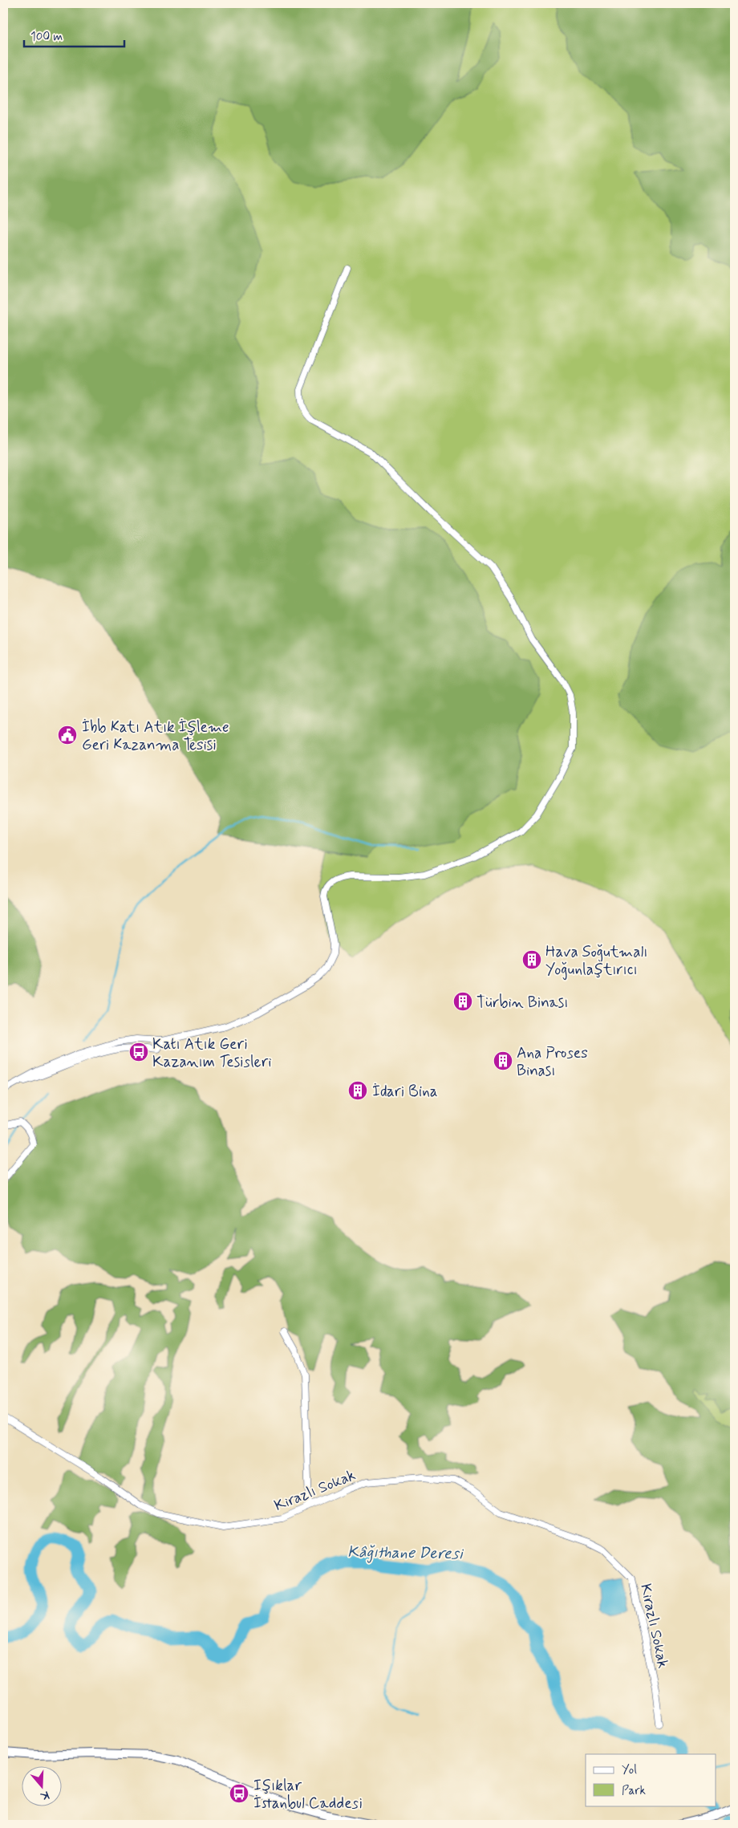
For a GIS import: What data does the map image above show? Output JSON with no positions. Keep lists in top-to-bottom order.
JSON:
{
  "streets": {
    "street": ["Kirazlı Sokak"]
  },
  "water": ["Kâğıthane Deresi"],
  "places": {
    "public building": ["İbb Katı Atık İşleme Geri Kazanma Tesisi"],
    "building": [
      "Hava Soğutmalı Yoğunlaştırıcı",
      "Türbin Binası",
      "Ana Proses Binası",
      "İdari Bina"
    ],
    "bus stop": ["Katı Atık Geri Kazanım Tesisleri", "Işıklar İstanbul Caddesi"]
  },
  "legend": ["Yol", "Park"],
  "scale_bar": "100 m",
  "north": "bottom"
}
